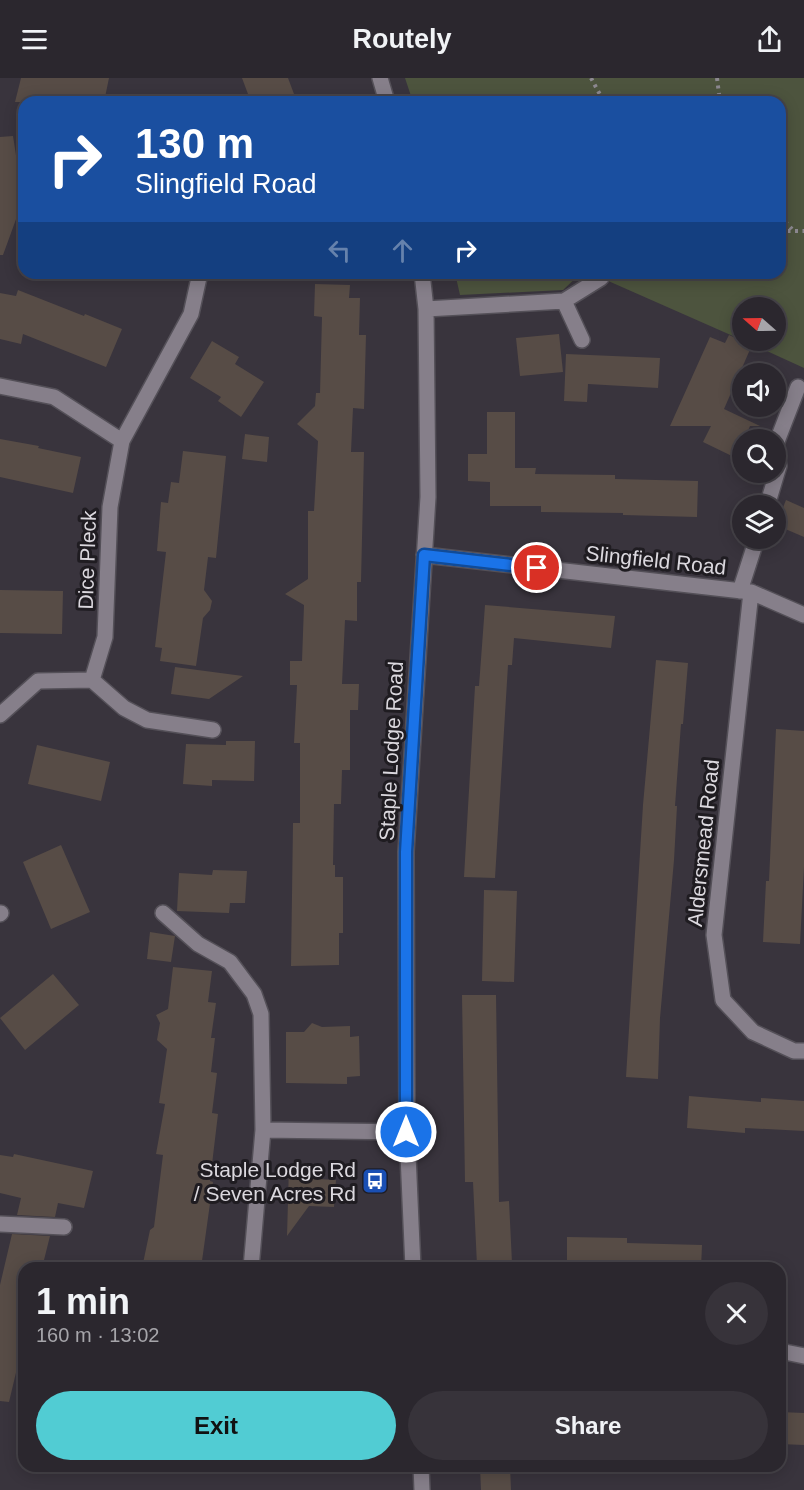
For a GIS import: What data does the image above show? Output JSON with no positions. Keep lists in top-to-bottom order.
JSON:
{
  "streets": {
    "street": [
      "Dice Pleck",
      "Slingfield Road",
      "Staple Lodge Road",
      "Aldersmead Road"
    ]
  },
  "crossings": [
    ["Slingfield Road", "Staple Lodge Road"],
    ["Slingfield Road", "Aldersmead Road"]
  ],
  "places": {
    "bus stop": ["Staple Lodge Rd / Seven Acres Rd"]
  },
  "north": "left",
  "page": {
    "header": "Routely",
    "turn": ["130 m", "Slingfield Road"],
    "heading": ["1 min", "160 m · 13:02"],
    "buttons": ["Exit", "Share"]
  }
}
